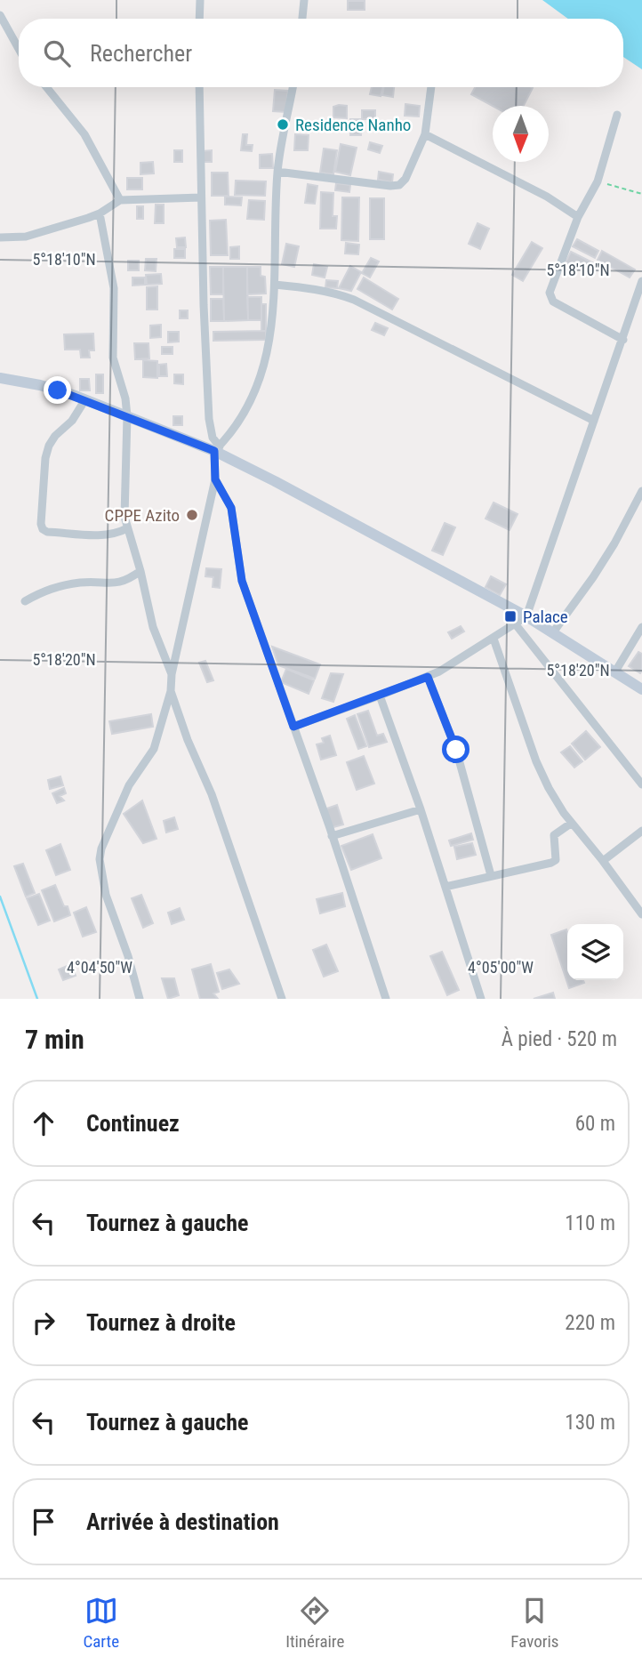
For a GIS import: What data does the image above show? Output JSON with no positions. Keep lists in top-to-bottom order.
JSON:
{
  "places": {
    "other": ["Residence Nanho", "CPPE Azito"],
    "transit": ["Palace"]
  },
  "north": "bottom",
  "page": {
    "search": "Rechercher",
    "heading": ["7 min", "À pied · 520 m"],
    "list": [
      ["Continuez", "60 m"],
      ["Tournez à gauche", "110 m"],
      ["Tournez à droite", "220 m"],
      ["Tournez à gauche", "130 m"],
      "Arrivée à destination"
    ],
    "nav": ["Carte", "Itinéraire", "Favoris"]
  },
  "coordinates": [
    "5°18'10\"N",
    "5°18'20\"N",
    "4°04'50\"W",
    "4°05'00\"W"
  ]
}
